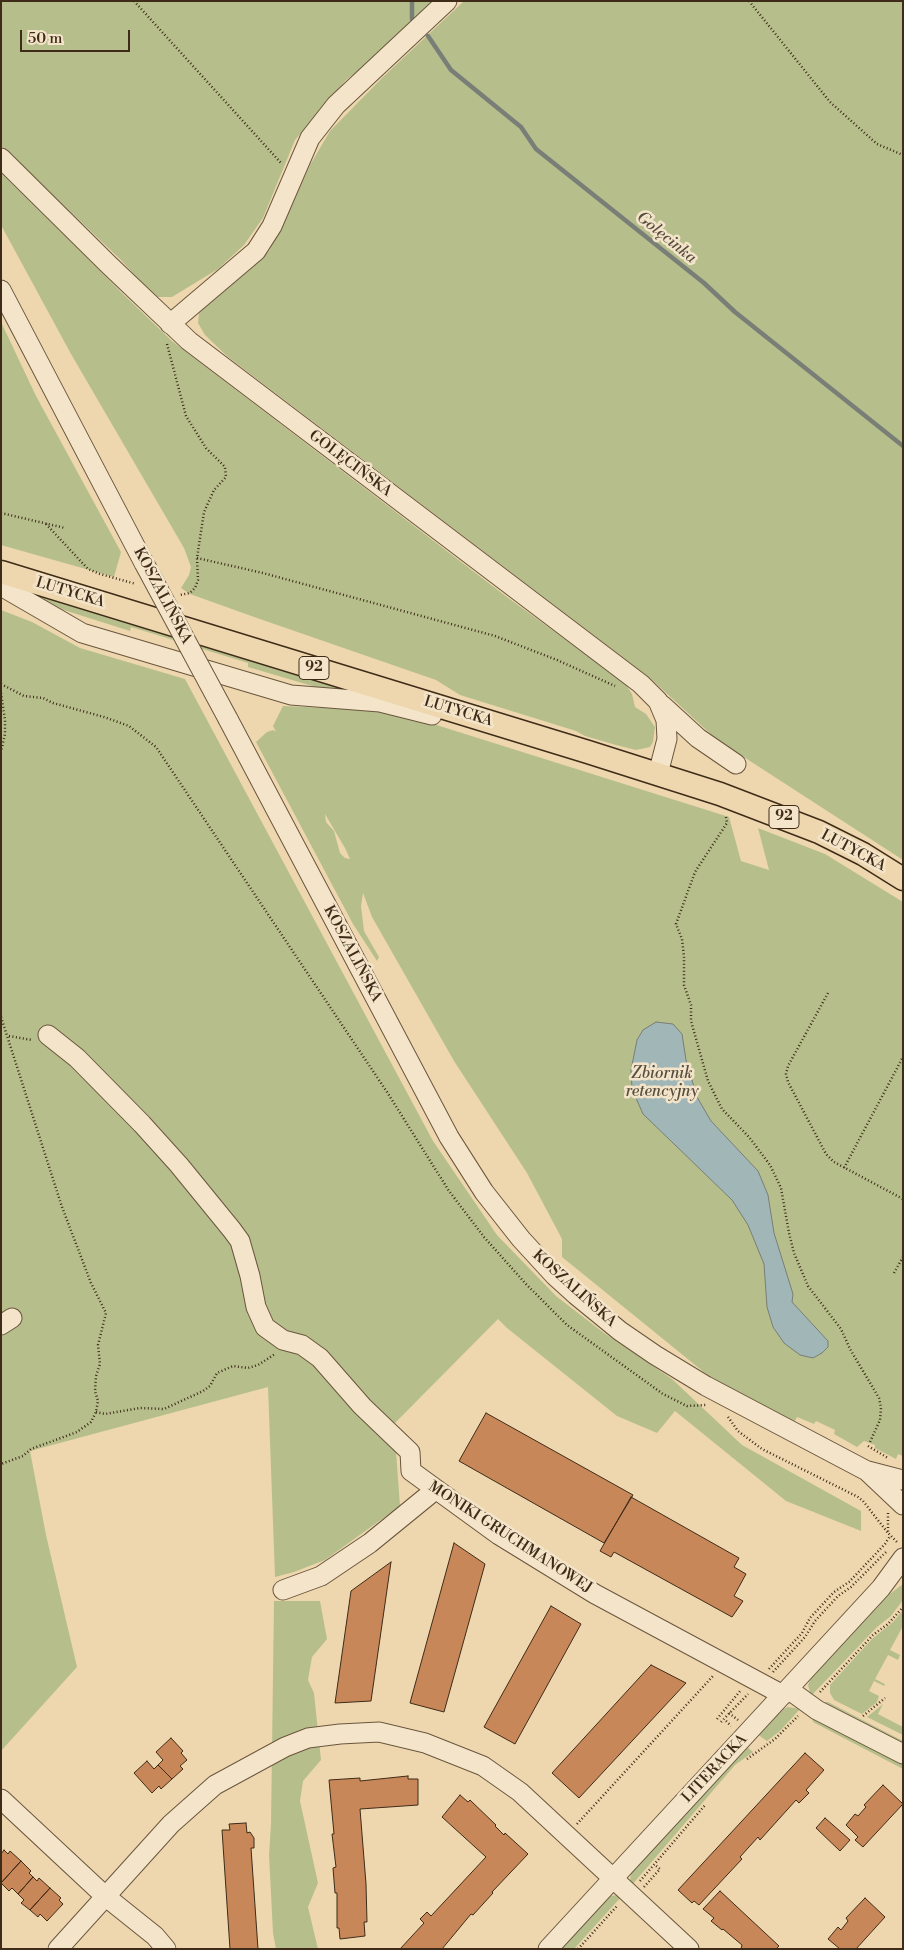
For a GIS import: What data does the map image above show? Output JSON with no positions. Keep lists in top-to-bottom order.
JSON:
{
  "streets": {
    "main road": ["LUTYCKA", "92"],
    "street": [
      "GOLĘCIŃSKA",
      "KOSZALIŃSKA",
      "MONIKI GRUCHMANOWEJ",
      "LITERACKA"
    ]
  },
  "crossings": [
    ["GOLĘCIŃSKA", "LUTYCKA"],
    ["MONIKI GRUCHMANOWEJ", "LITERACKA"]
  ],
  "water": ["Golęcinka", "Zbiornik retencyjny"],
  "scale_bar": "50 m"
}
